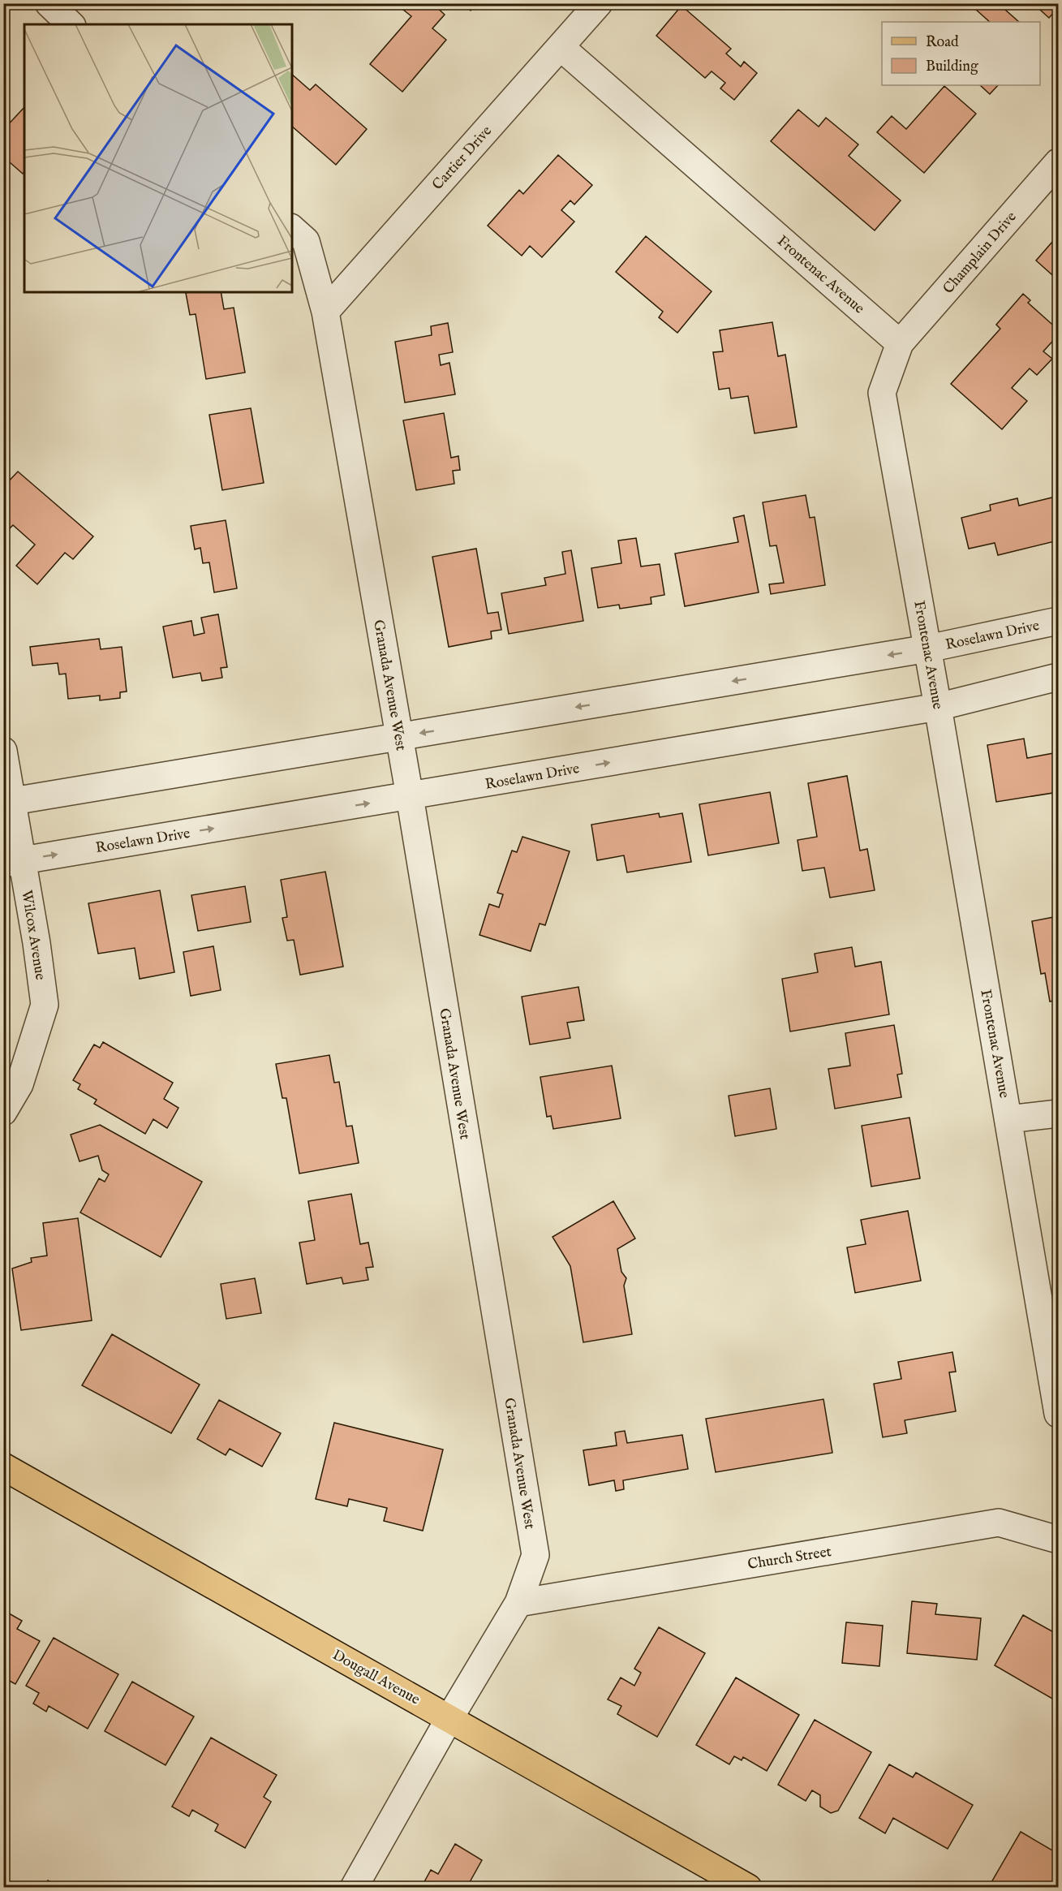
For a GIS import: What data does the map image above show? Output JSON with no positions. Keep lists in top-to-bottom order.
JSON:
{
  "streets": {
    "main road": ["Dougall Avenue"],
    "street": [
      "Cartier Drive",
      "Champlain Drive",
      "Frontenac Avenue",
      "Roselawn Drive",
      "Granada Avenue West",
      "Wilcox Avenue",
      "Church Street"
    ]
  },
  "crossings": [
    ["Cartier Drive", "Frontenac Avenue"],
    ["Cartier Drive", "Granada Avenue West"],
    ["Champlain Drive", "Frontenac Avenue"],
    ["Frontenac Avenue", "Roselawn Drive"],
    ["Roselawn Drive", "Granada Avenue West"],
    ["Roselawn Drive", "Wilcox Avenue"],
    ["Granada Avenue West", "Church Street"],
    ["Granada Avenue West", "Dougall Avenue"]
  ],
  "legend": ["Road", "Building"]
}
